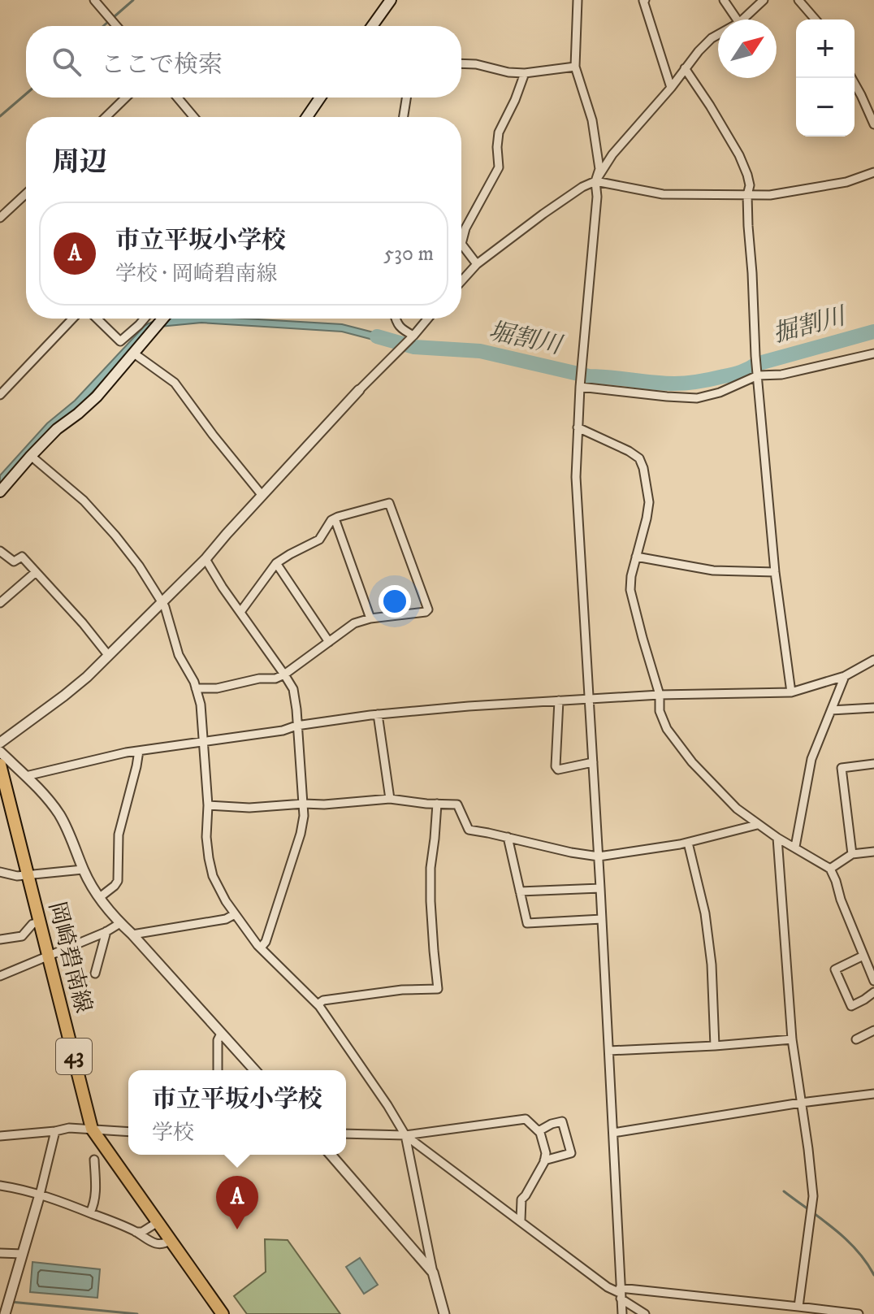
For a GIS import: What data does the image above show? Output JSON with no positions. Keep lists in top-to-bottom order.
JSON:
{
  "streets": {
    "main road": ["岡崎碧南線", "43"]
  },
  "water": ["掘割川", "堀割川"],
  "north": "top right",
  "page": {
    "map_buttons": ["+", "−"],
    "search": "ここで検索",
    "heading": "周辺",
    "list": [
      {
        "mark": "A",
        "name": "市立平坂小学校",
        "note": "学校 · 岡崎碧南線",
        "value": "530 m"
      }
    ],
    "popup": ["市立平坂小学校", "学校"],
    "pins": "A"
  }
}
